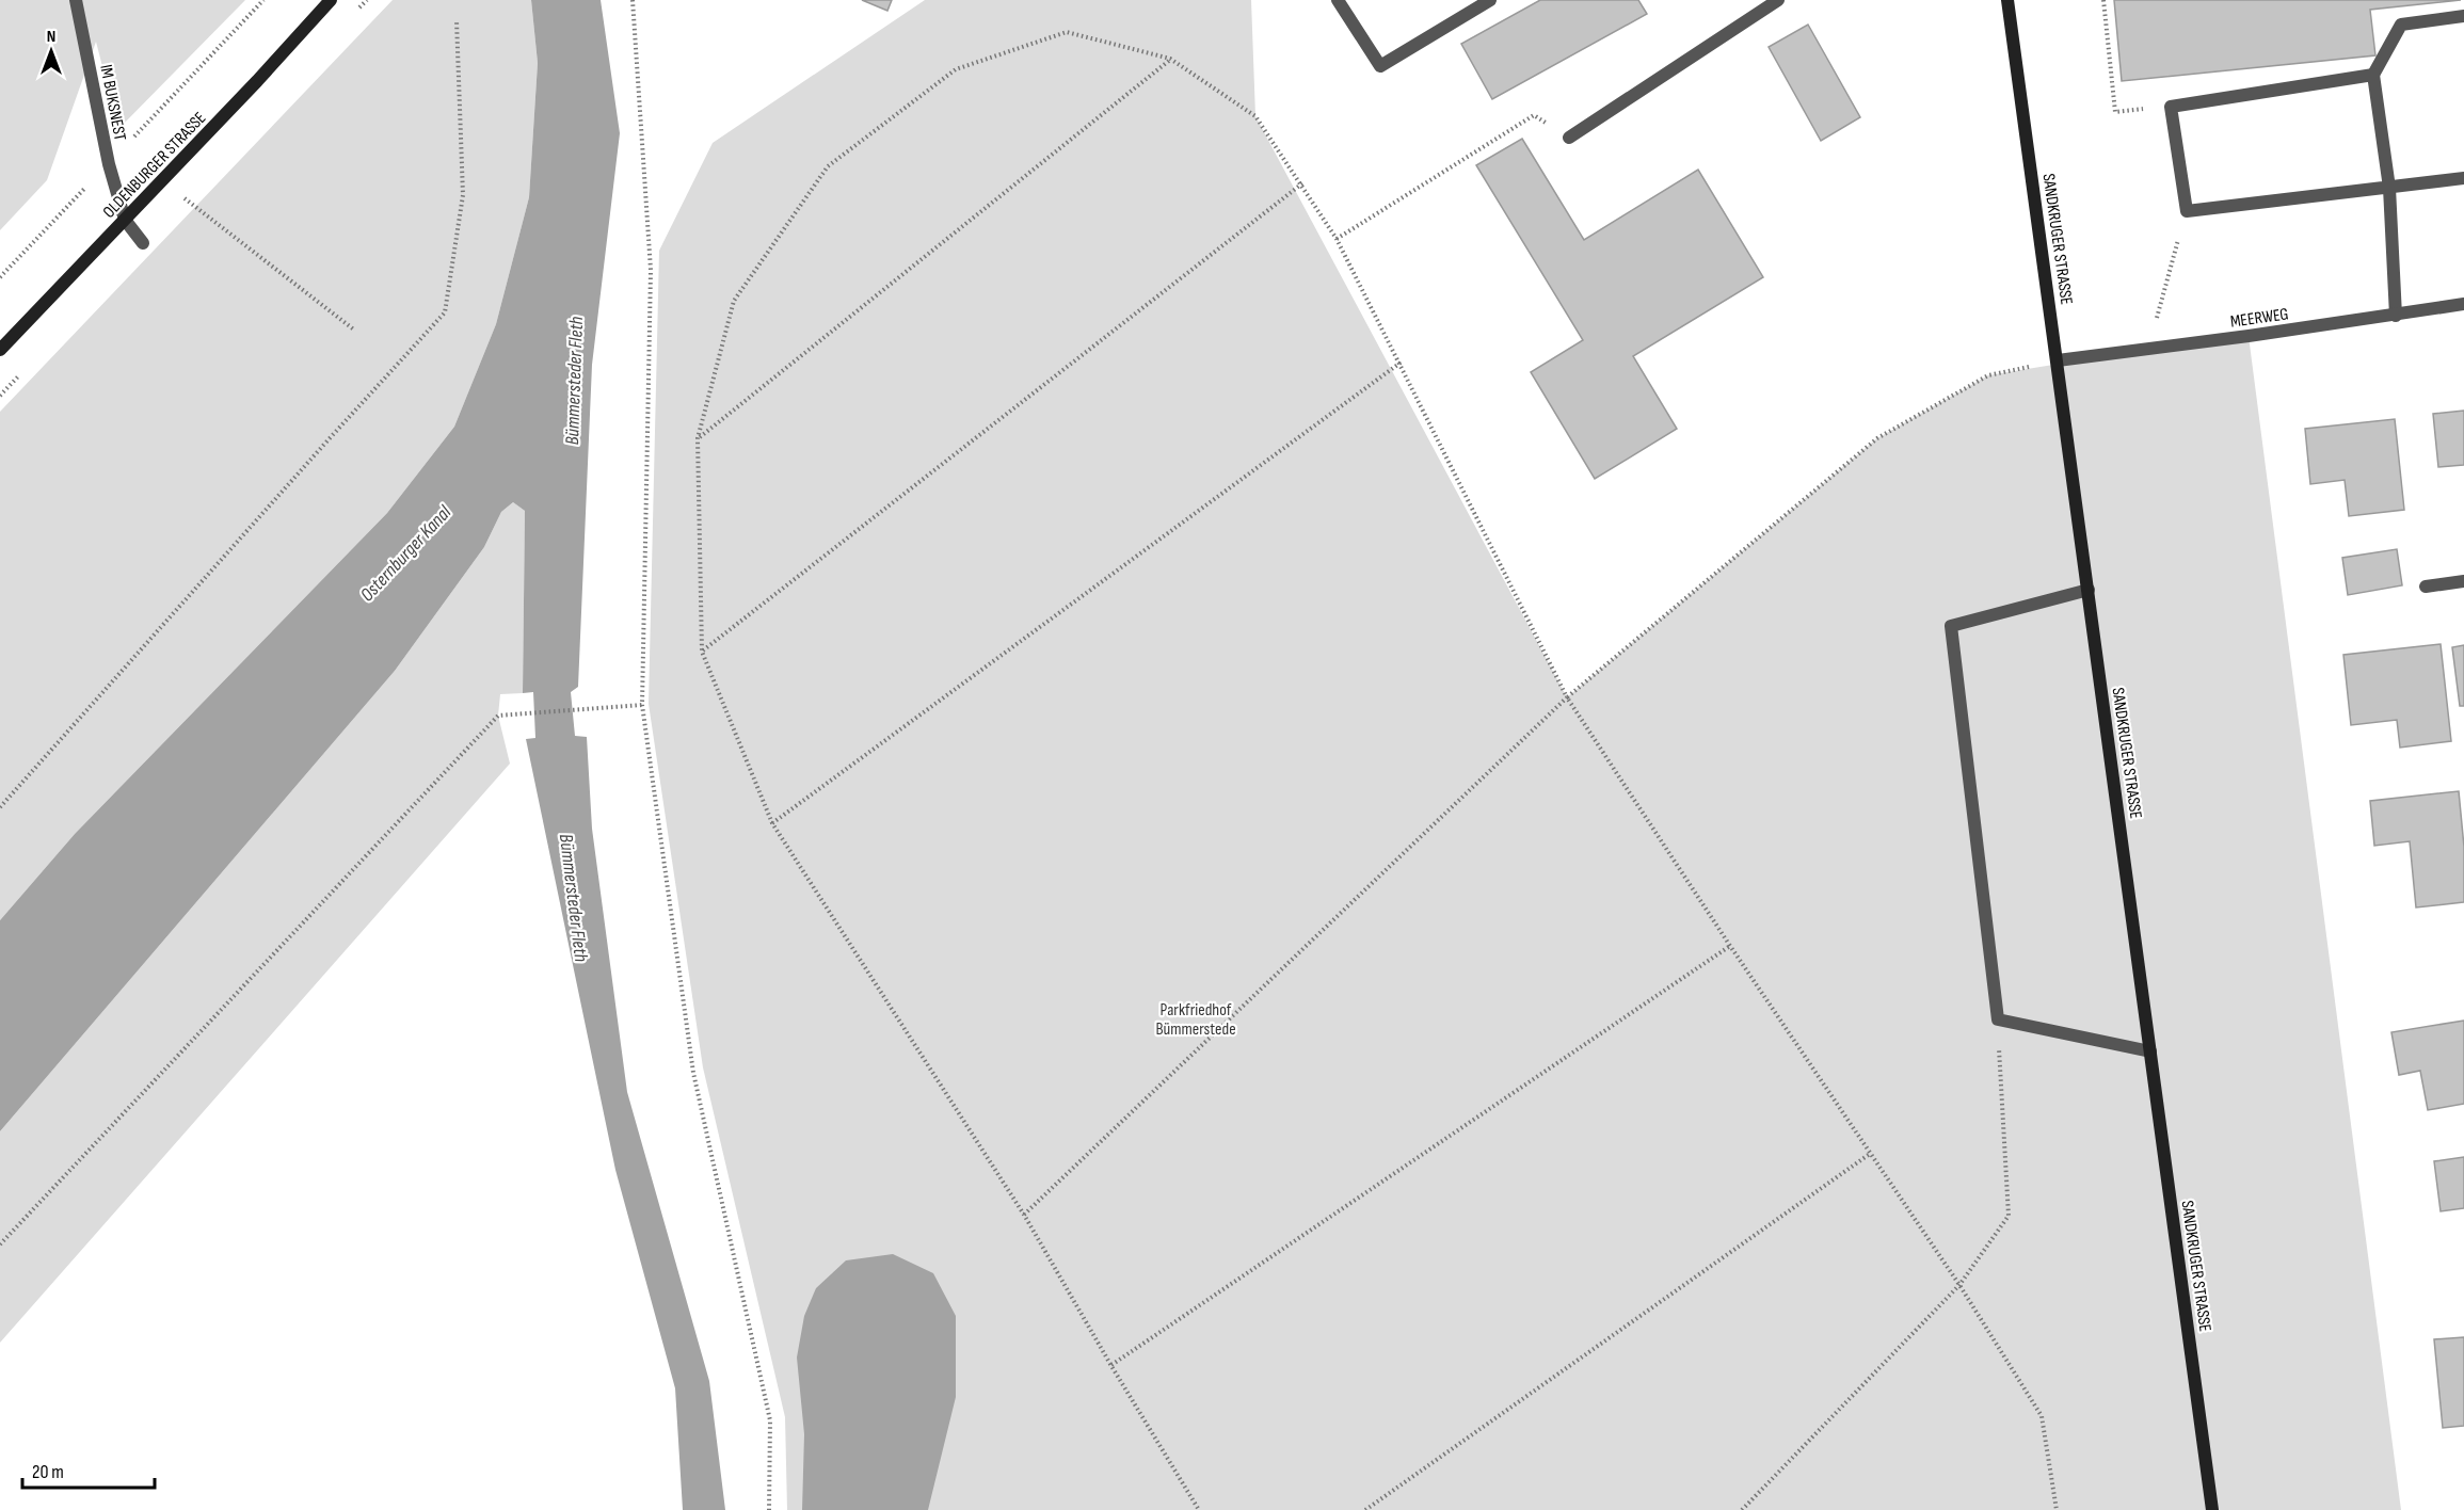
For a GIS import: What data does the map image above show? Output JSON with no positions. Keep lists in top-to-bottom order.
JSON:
{
  "streets": {
    "street": [
      "IM BUKSNEST",
      "OLDENBURGER STRASSE",
      "SANDKRUGER STRASSE",
      "MEERWEG"
    ]
  },
  "crossings": [
    ["IM BUKSNEST", "OLDENBURGER STRASSE"],
    ["SANDKRUGER STRASSE", "MEERWEG"]
  ],
  "water": ["Bümmersteder Fleth", "Osternburger Kanal"],
  "parks": ["Parkfriedhof Bümmerstede"],
  "scale_bar": "20 m",
  "north": "top"
}
